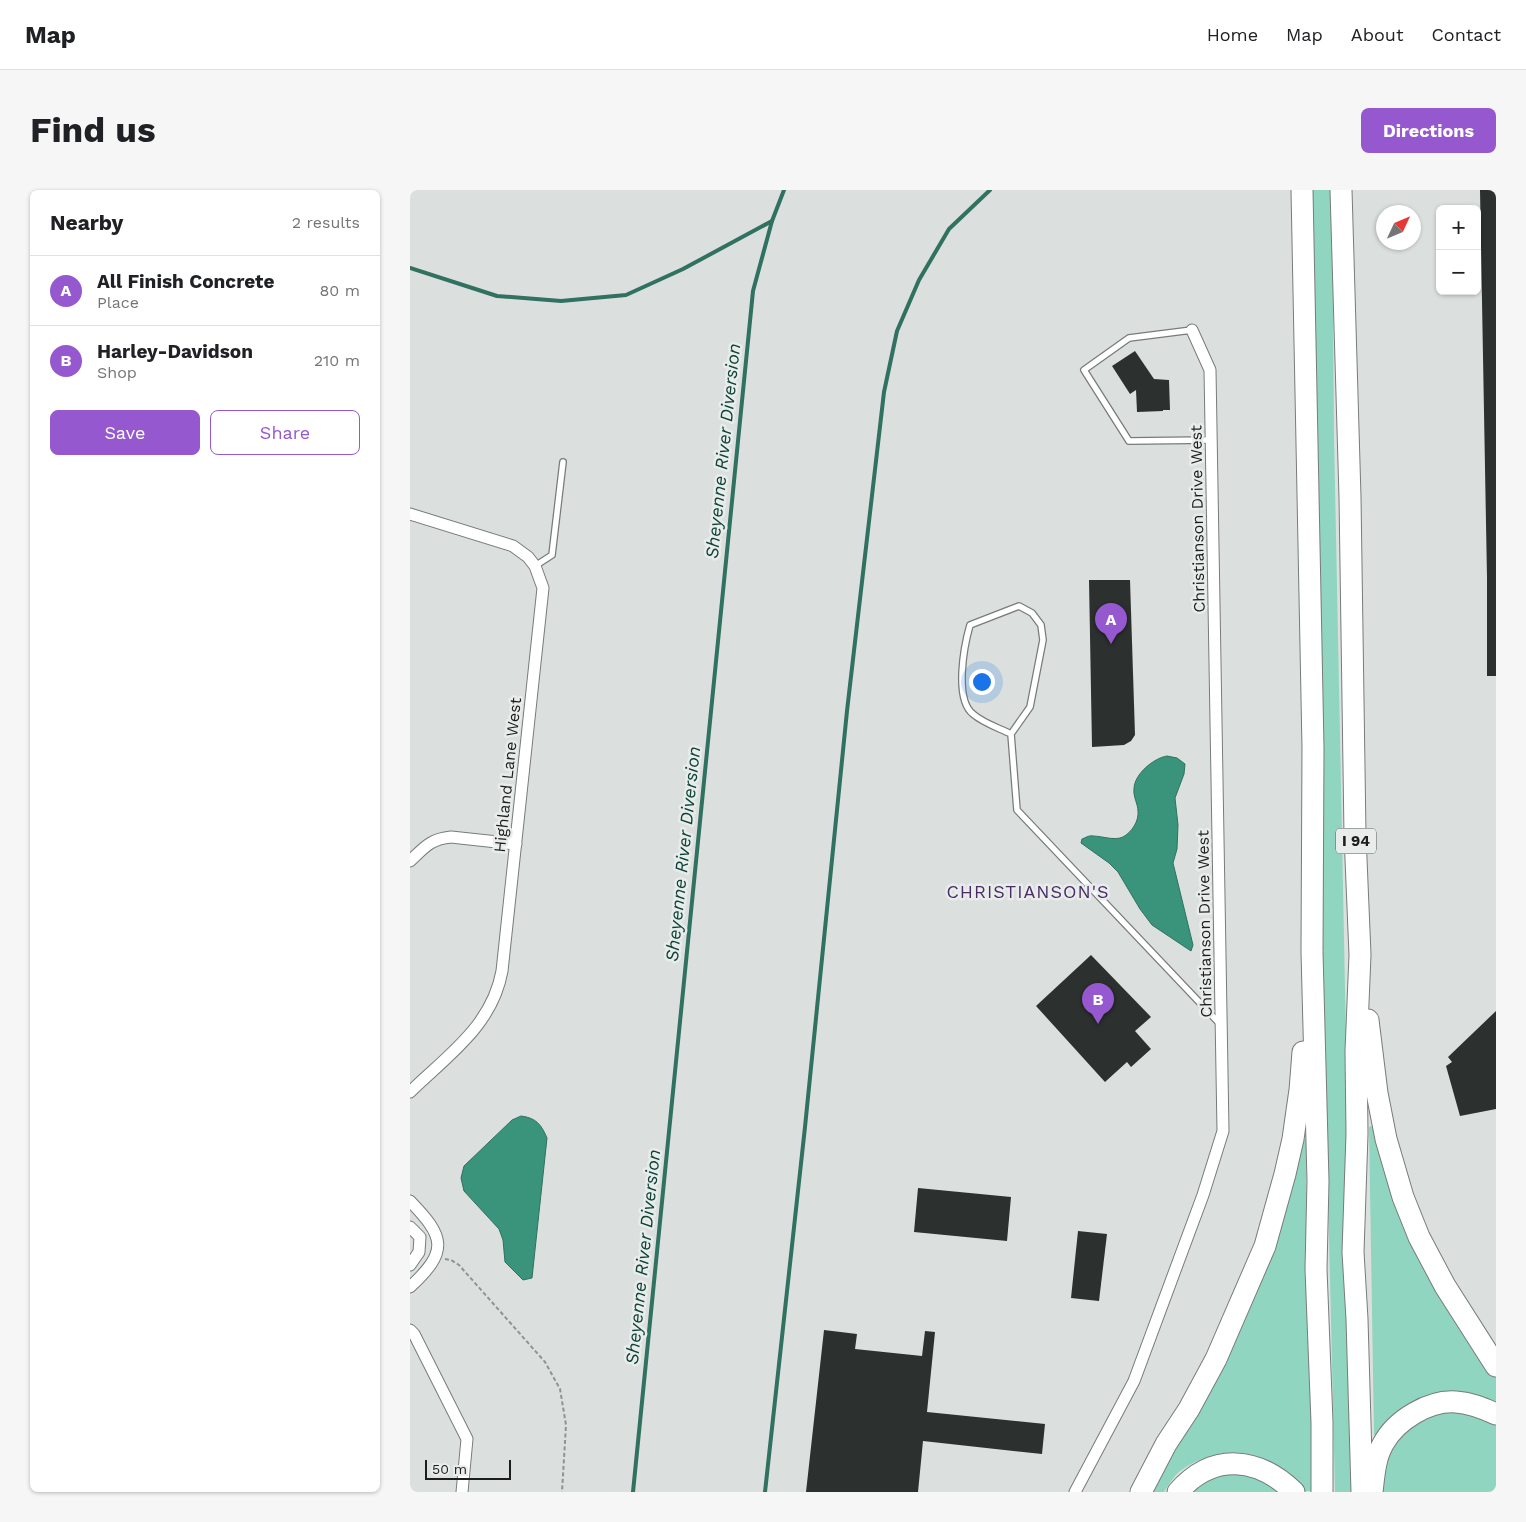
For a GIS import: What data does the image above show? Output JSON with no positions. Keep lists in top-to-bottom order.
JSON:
{
  "streets": {
    "highway": ["I 94"],
    "street": ["Christianson Drive West", "Highland Lane West"]
  },
  "districts": ["CHRISTIANSON'S"],
  "water": ["Sheyenne River Diversion"],
  "scale_bar": "50 m",
  "north": "top right",
  "page": {
    "header": "Map",
    "nav": [
      "Home",
      "Map",
      "About",
      "Contact"
    ],
    "buttons": [
      "Directions",
      ["Save", "Share"]
    ],
    "title": "Find us",
    "heading": ["Nearby", "2 results"],
    "map_buttons": ["+", "−"],
    "list": [
      {
        "mark": "A",
        "name": "All Finish Concrete",
        "note": "Place",
        "value": "80 m"
      },
      {
        "mark": "B",
        "name": "Harley-Davidson",
        "note": "Shop",
        "value": "210 m"
      }
    ],
    "pins": ["A", "B"],
    "scale": "50 m"
  }
}
